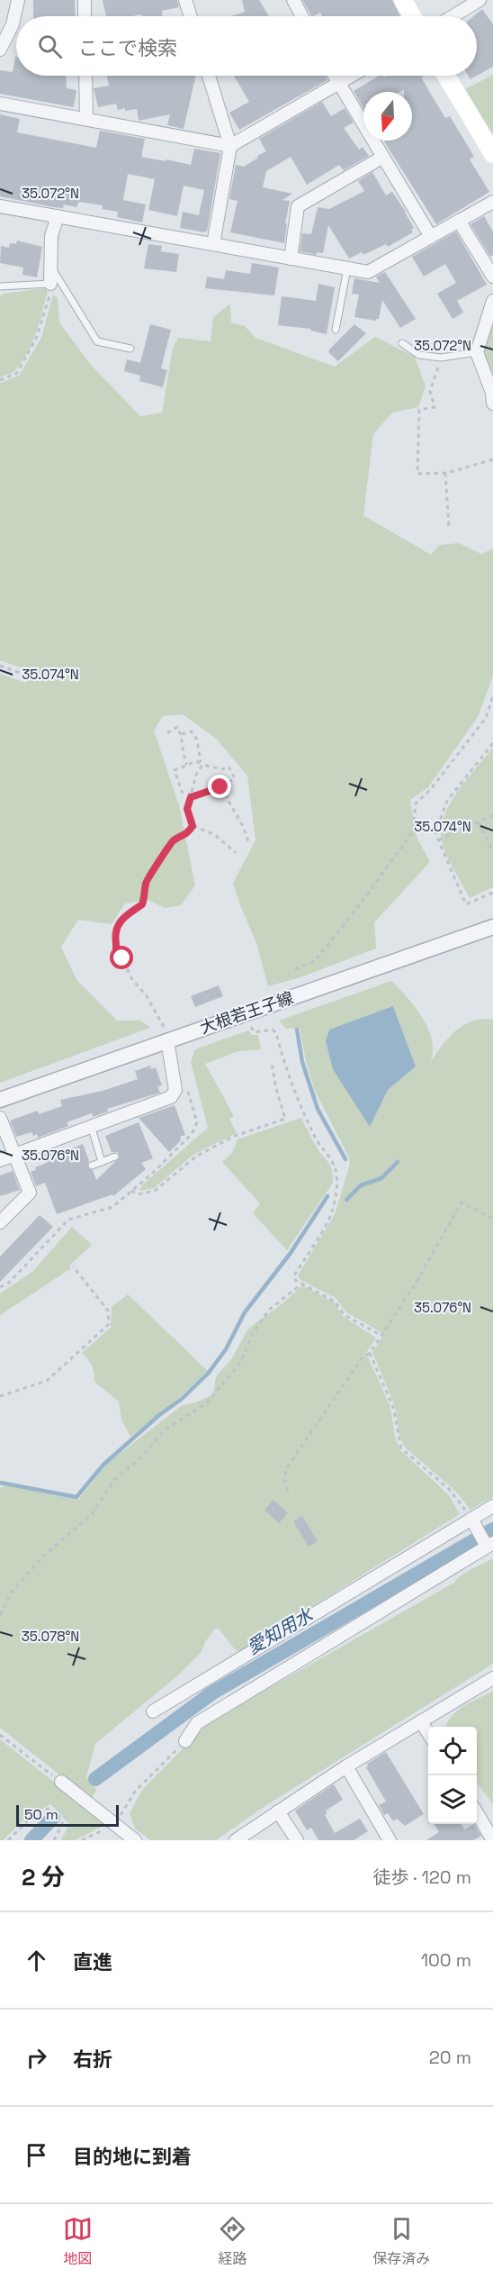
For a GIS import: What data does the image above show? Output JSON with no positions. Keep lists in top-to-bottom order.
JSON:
{
  "streets": {
    "street": ["大根若王子線"]
  },
  "water": ["愛知用水"],
  "scale_bar": "50 m",
  "north": "bottom",
  "page": {
    "search": "ここで検索",
    "scale": "50 m",
    "heading": ["2 分", "徒歩 · 120 m"],
    "list": [
      ["直進", "100 m"],
      ["右折", "20 m"],
      "目的地に到着"
    ],
    "nav": ["地図", "経路", "保存済み"]
  },
  "coordinates": [
    "35.072°N",
    "35.074°N",
    "35.076°N",
    "35.078°N"
  ]
}
